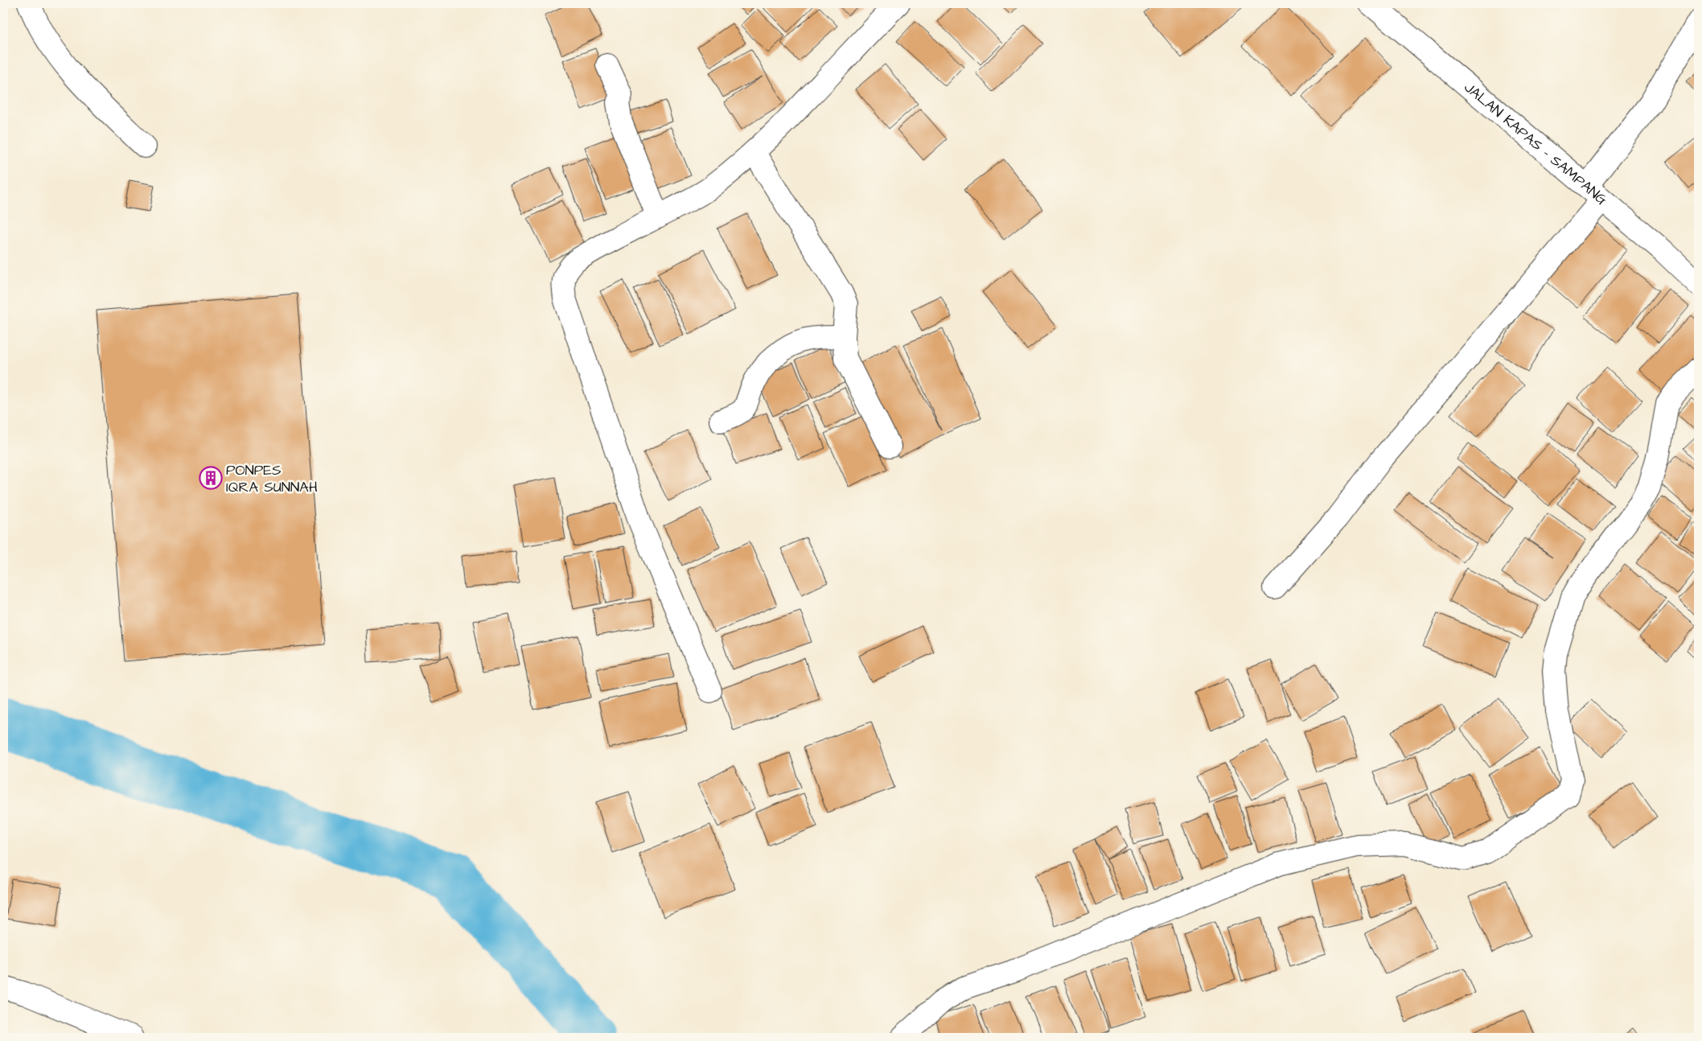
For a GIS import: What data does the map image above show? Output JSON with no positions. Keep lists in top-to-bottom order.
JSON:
{
  "streets": {
    "street": ["JALAN KAPAS - SAMPANG"]
  },
  "places": {
    "building": ["PONPES IQRA SUNNAH"]
  }
}
